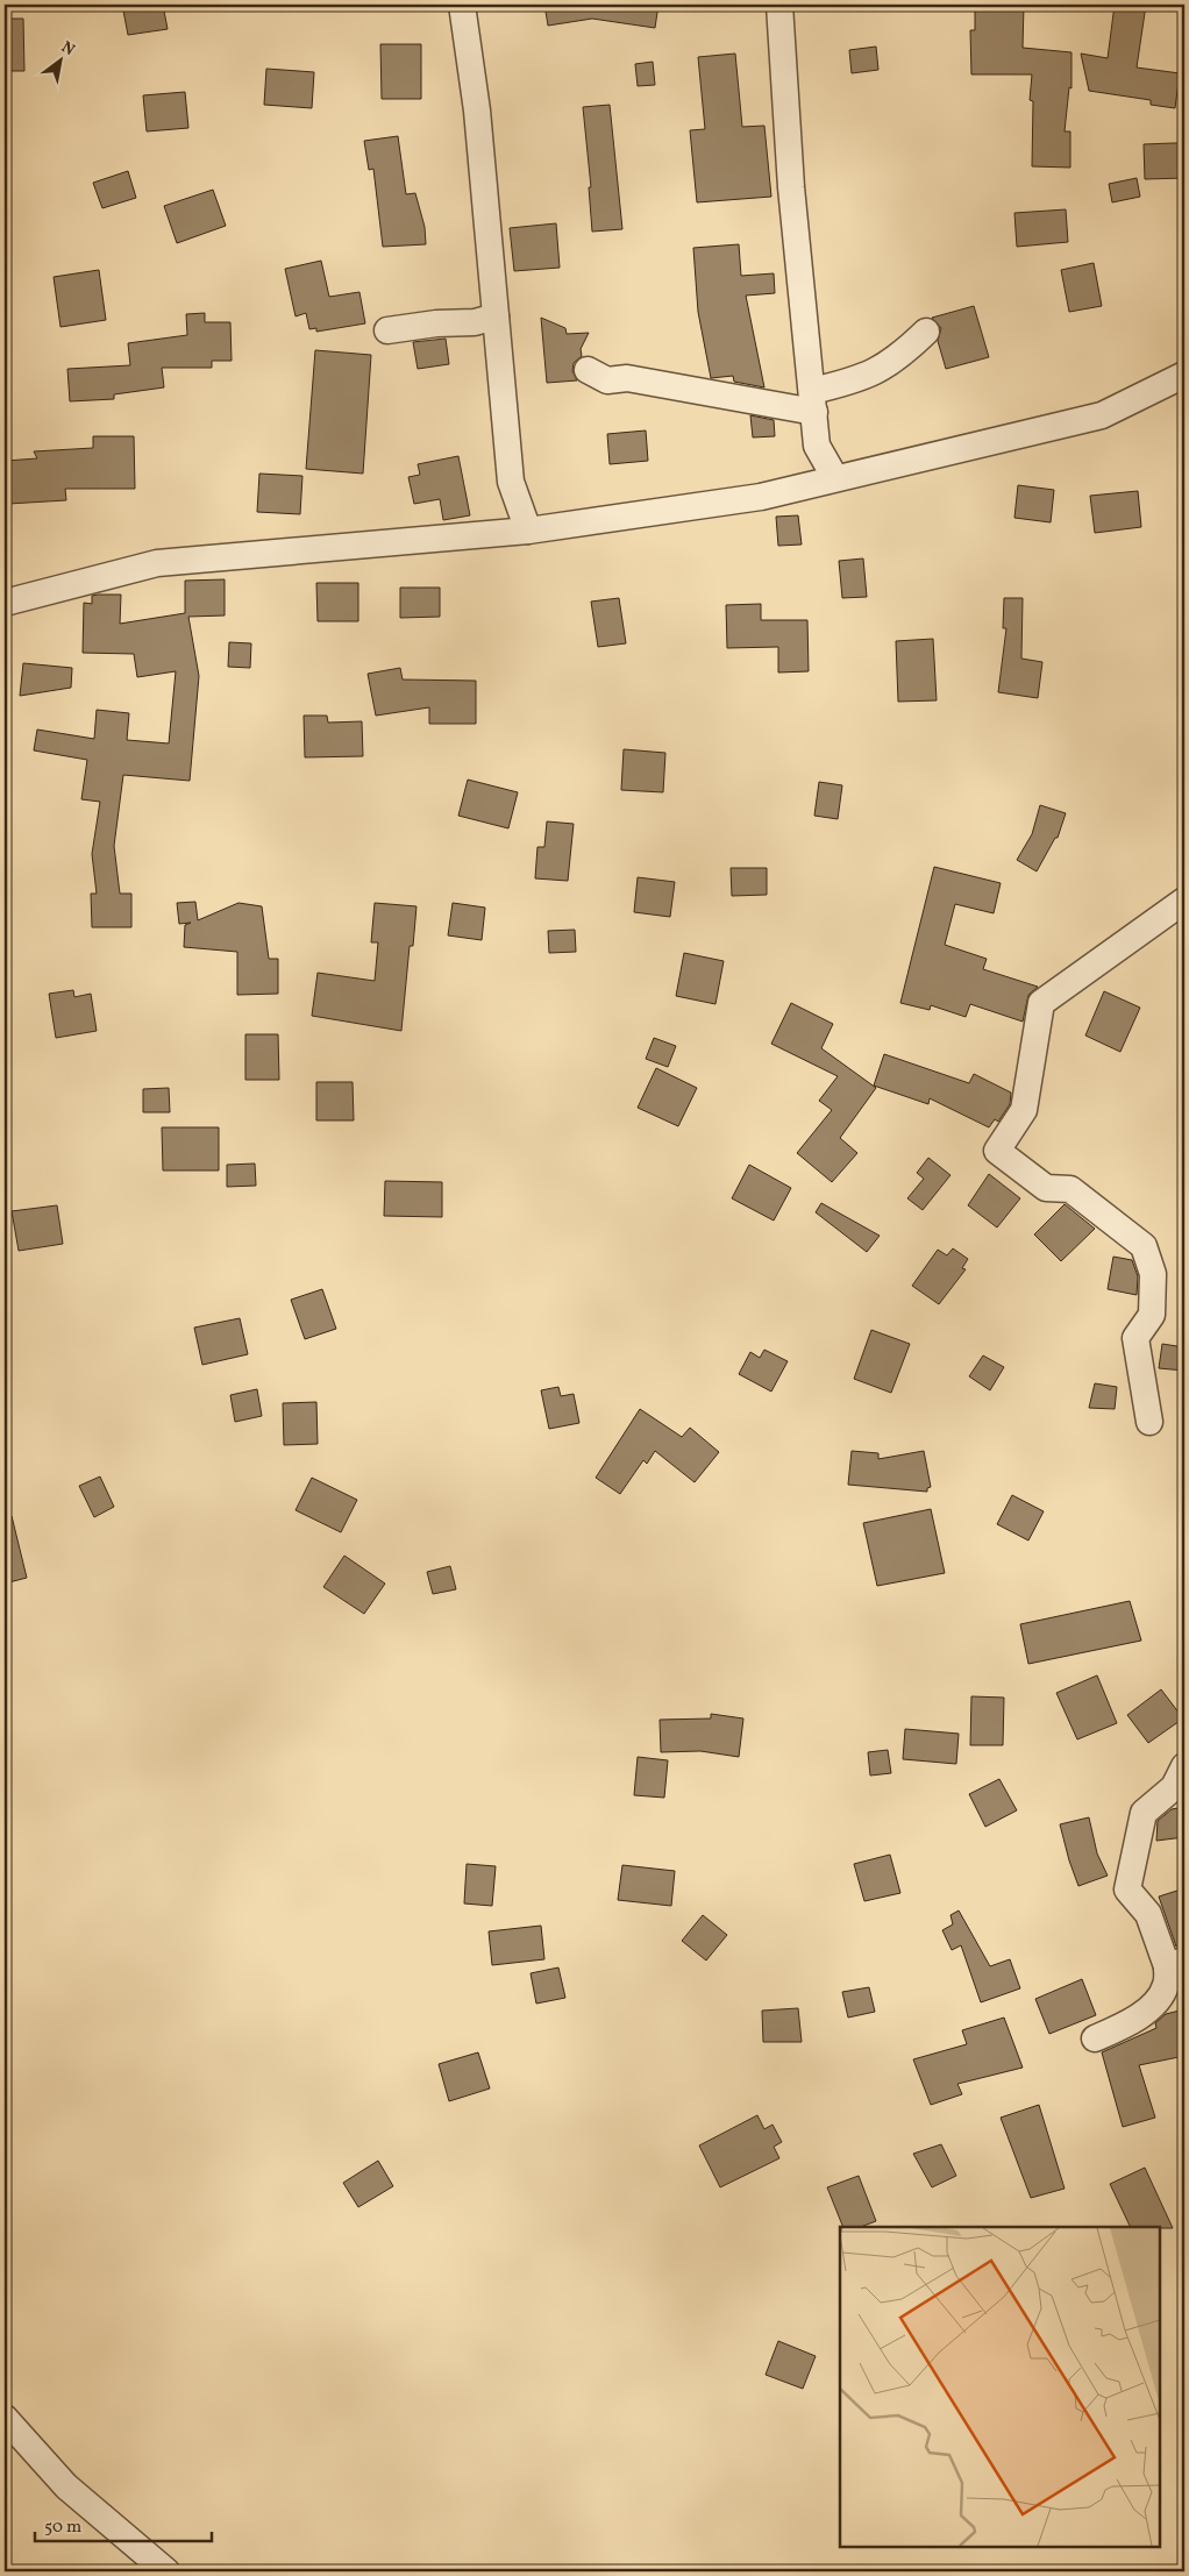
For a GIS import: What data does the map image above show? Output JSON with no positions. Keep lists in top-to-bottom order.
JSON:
{
  "scale_bar": "50 m",
  "north": "top right"
}
